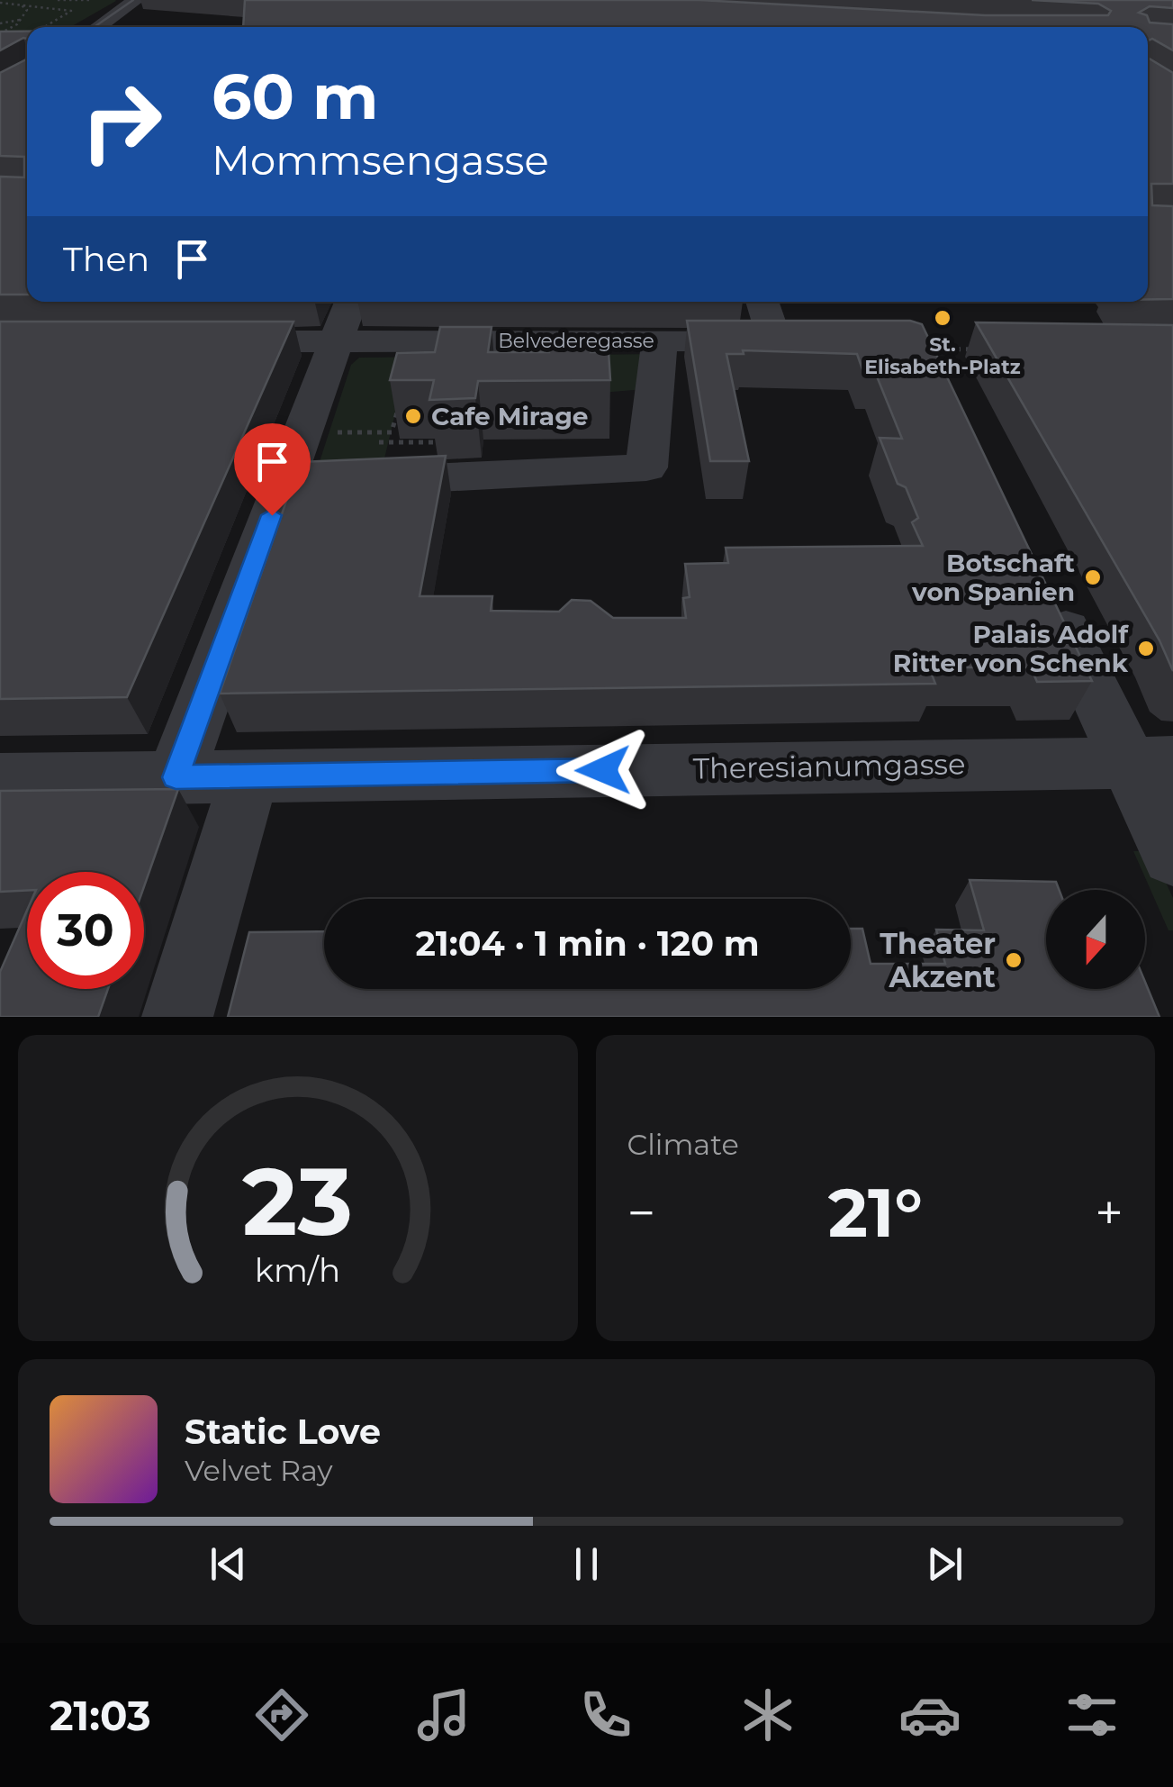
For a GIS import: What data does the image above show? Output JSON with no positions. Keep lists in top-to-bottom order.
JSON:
{
  "streets": {
    "street": ["Belvederegasse", "Theresianumgasse"]
  },
  "places": [
    "St. Elisabeth-Platz",
    "Cafe Mirage",
    "Botschaft von Spanien",
    "Palais Adolf Ritter von Schenk",
    "Theater Akzent"
  ],
  "north": "bottom",
  "page": {
    "turn": ["60 m", "Mommsengasse"],
    "then": "Then",
    "limit": "30",
    "trip": "21:04 · 1 min · 120 m",
    "tile": "Climate",
    "heat": ["−", "21°", "+"],
    "song": ["Static Love", "Velvet Ray"],
    "tabs": "21:03",
    "gauge": ["23", "km/h"]
  }
}
